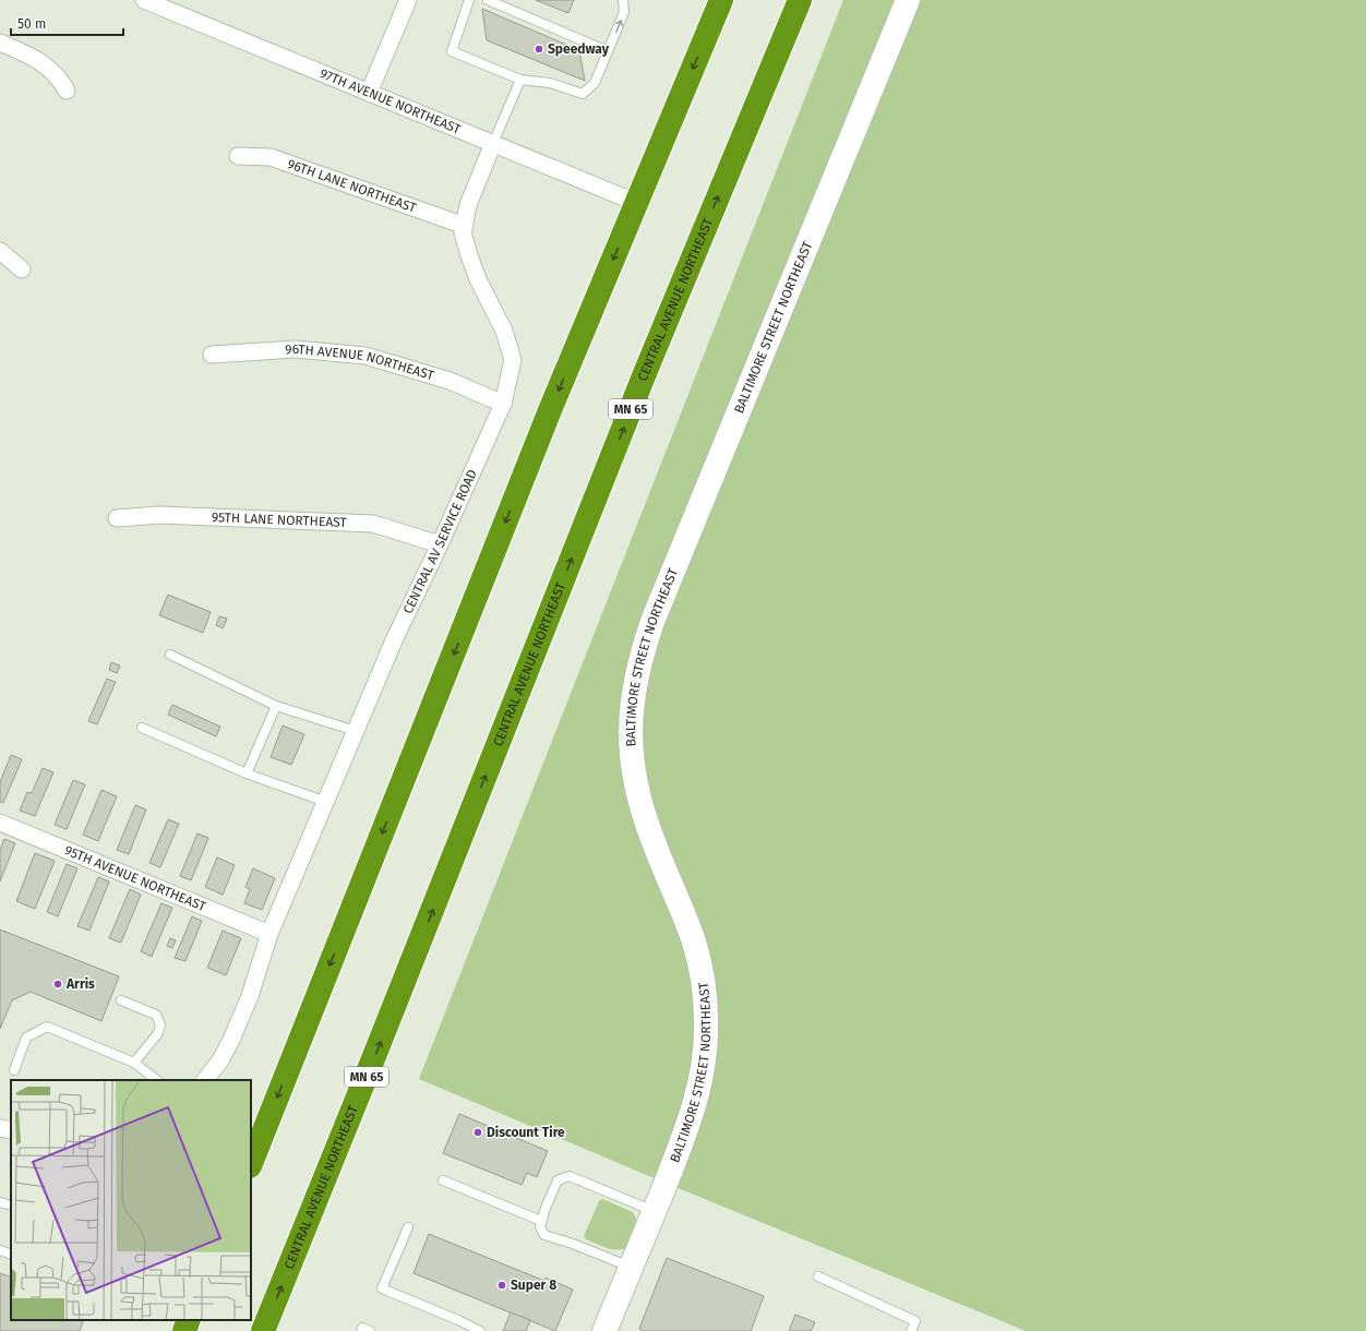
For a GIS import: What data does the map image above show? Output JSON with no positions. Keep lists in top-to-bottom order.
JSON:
{
  "streets": {
    "highway": ["CENTRAL AVENUE NORTHEAST", "MN 65"],
    "street": [
      "97TH AVENUE NORTHEAST",
      "96TH LANE NORTHEAST",
      "BALTIMORE STREET NORTHEAST",
      "96TH AVENUE NORTHEAST",
      "95TH LANE NORTHEAST",
      "CENTRAL AV SERVICE ROAD",
      "95TH AVENUE NORTHEAST"
    ]
  },
  "crossings": [
    ["97TH AVENUE NORTHEAST", "CENTRAL AV SERVICE ROAD"],
    ["96TH LANE NORTHEAST", "CENTRAL AV SERVICE ROAD"],
    ["96TH AVENUE NORTHEAST", "CENTRAL AV SERVICE ROAD"],
    ["95TH LANE NORTHEAST", "CENTRAL AV SERVICE ROAD"],
    ["CENTRAL AV SERVICE ROAD", "95TH AVENUE NORTHEAST"]
  ],
  "places": [
    "Speedway",
    "Arris",
    "Discount Tire",
    "Super 8"
  ],
  "scale_bar": "50 m"
}
